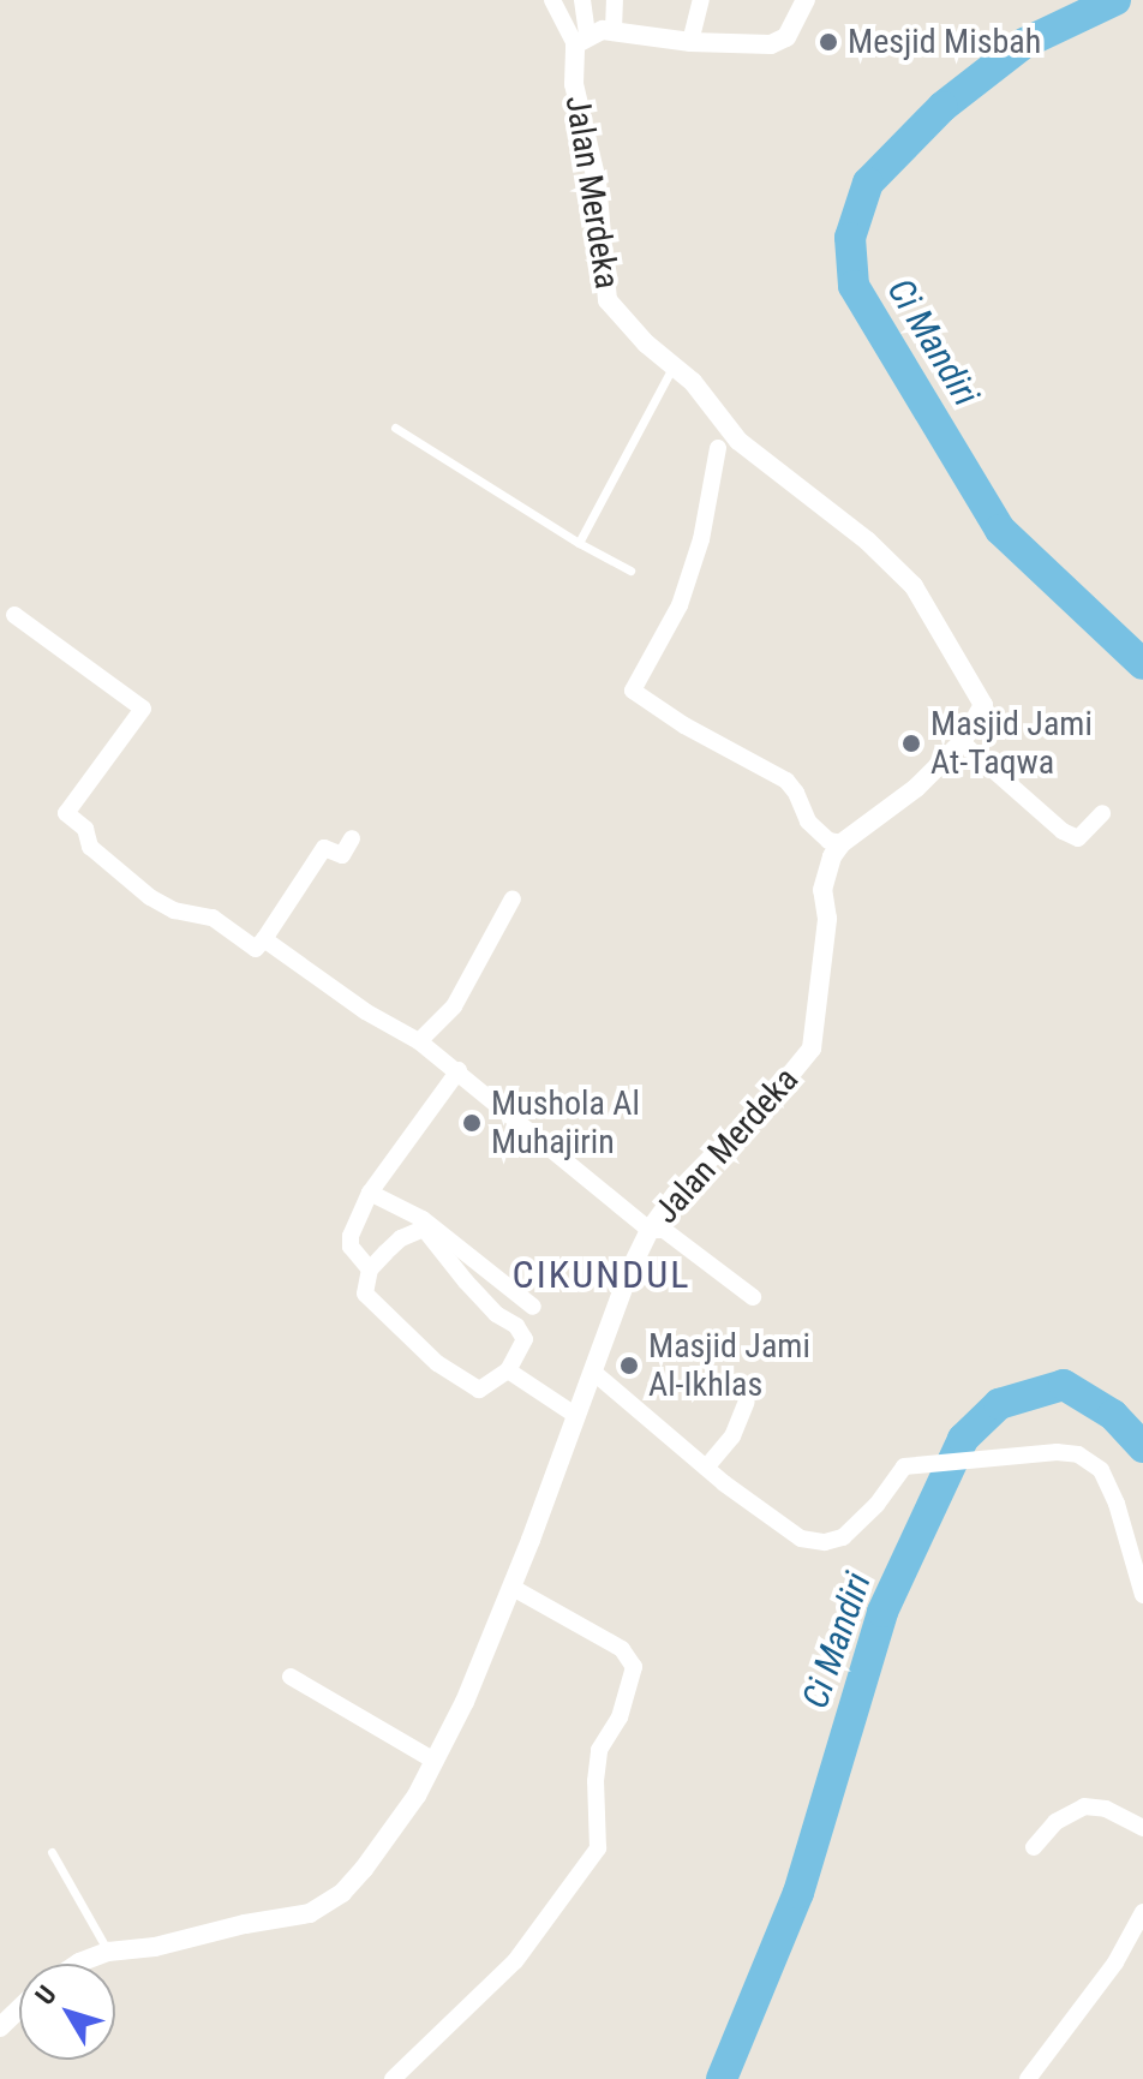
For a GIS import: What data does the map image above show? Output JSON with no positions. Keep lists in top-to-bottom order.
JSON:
{
  "streets": {
    "street": ["Jalan Merdeka"]
  },
  "districts": ["CIKUNDUL"],
  "water": ["Ci Mandiri"],
  "places": [
    "Mesjid Misbah",
    "Masjid Jami At-Taqwa",
    "Mushola Al Muhajirin",
    "Masjid Jami Al-Ikhlas"
  ],
  "north": "top left"
}
